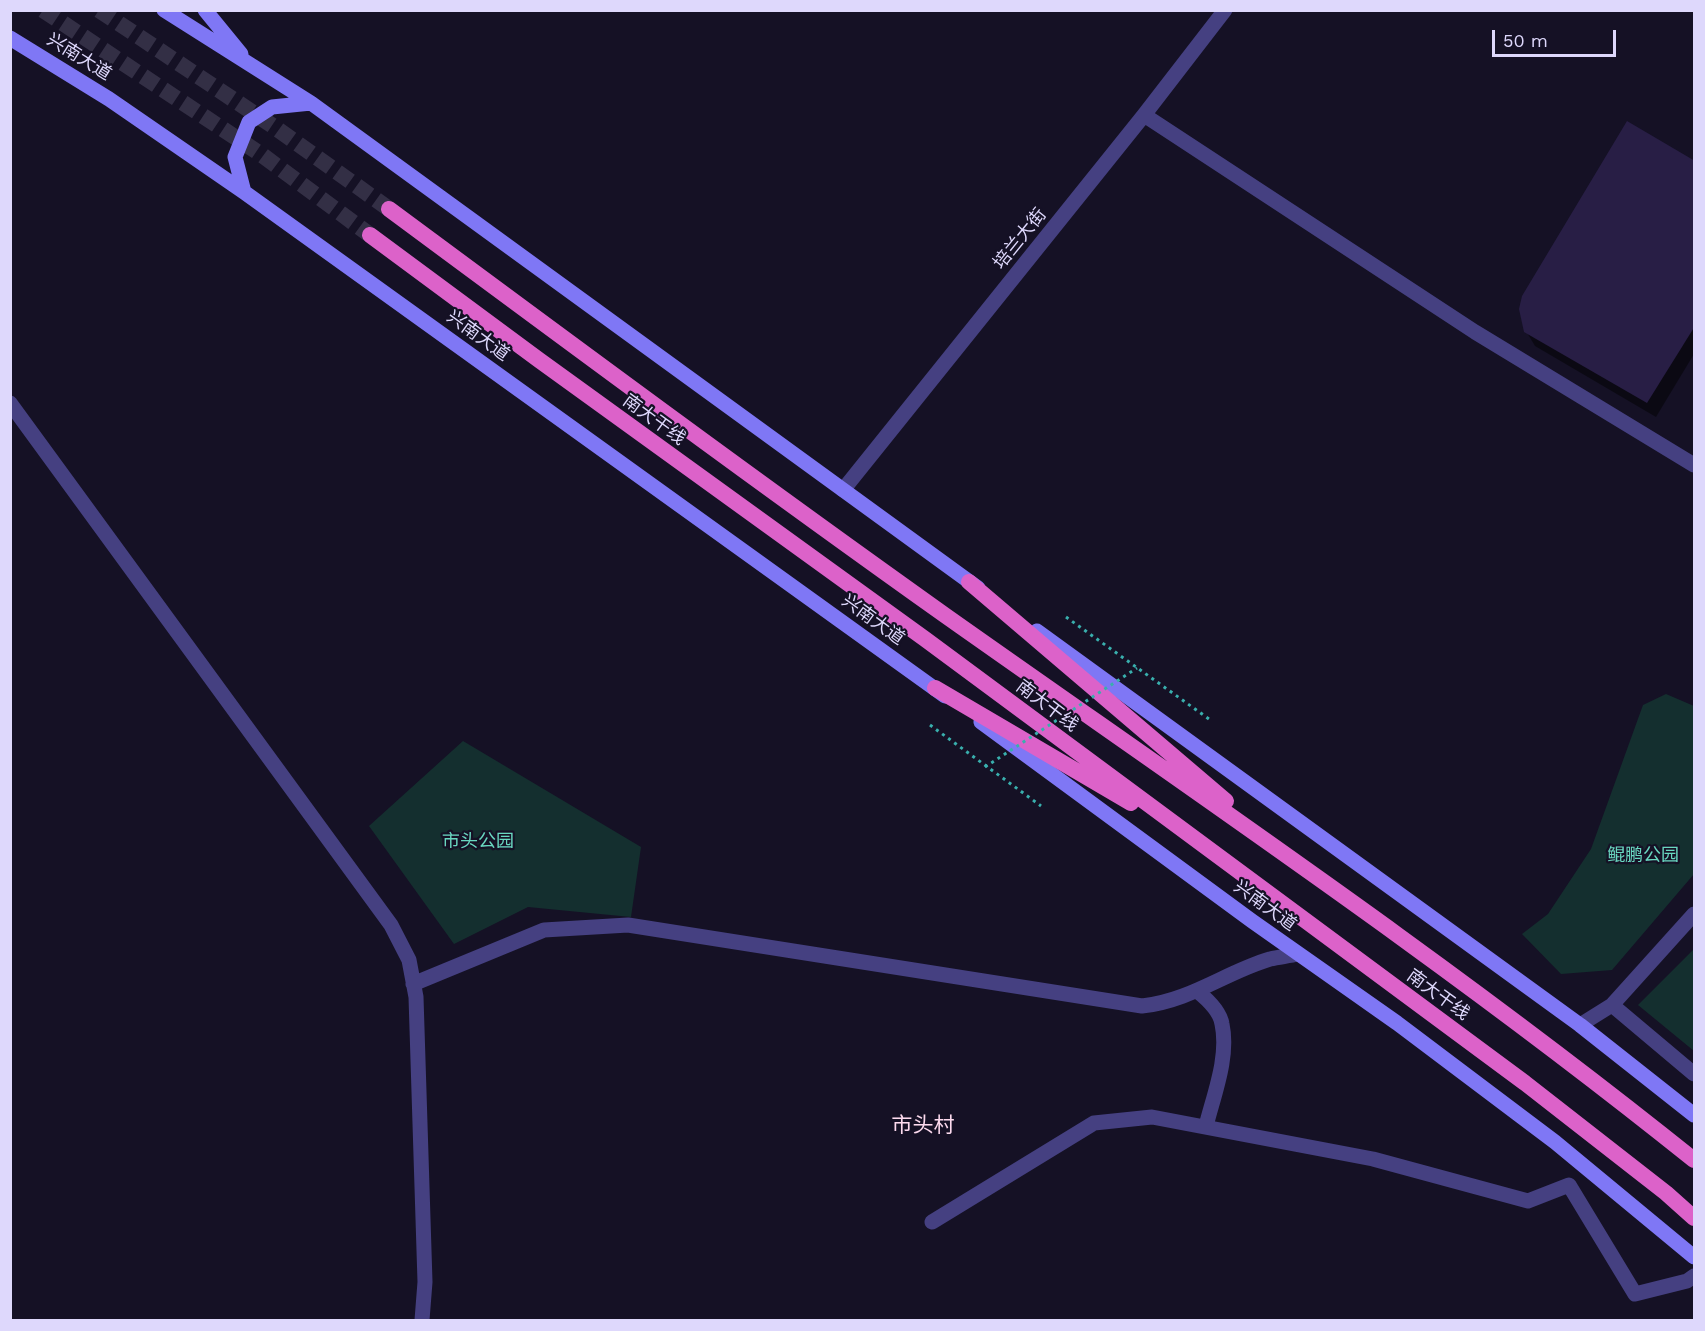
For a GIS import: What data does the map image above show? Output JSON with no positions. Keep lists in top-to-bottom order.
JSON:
{
  "streets": {
    "highway": ["南大干线"],
    "main road": ["兴南大道"],
    "street": ["培兰大街"]
  },
  "districts": ["市头村"],
  "parks": ["市头公园", "鲲鹏公园"],
  "scale_bar": "50 m"
}
